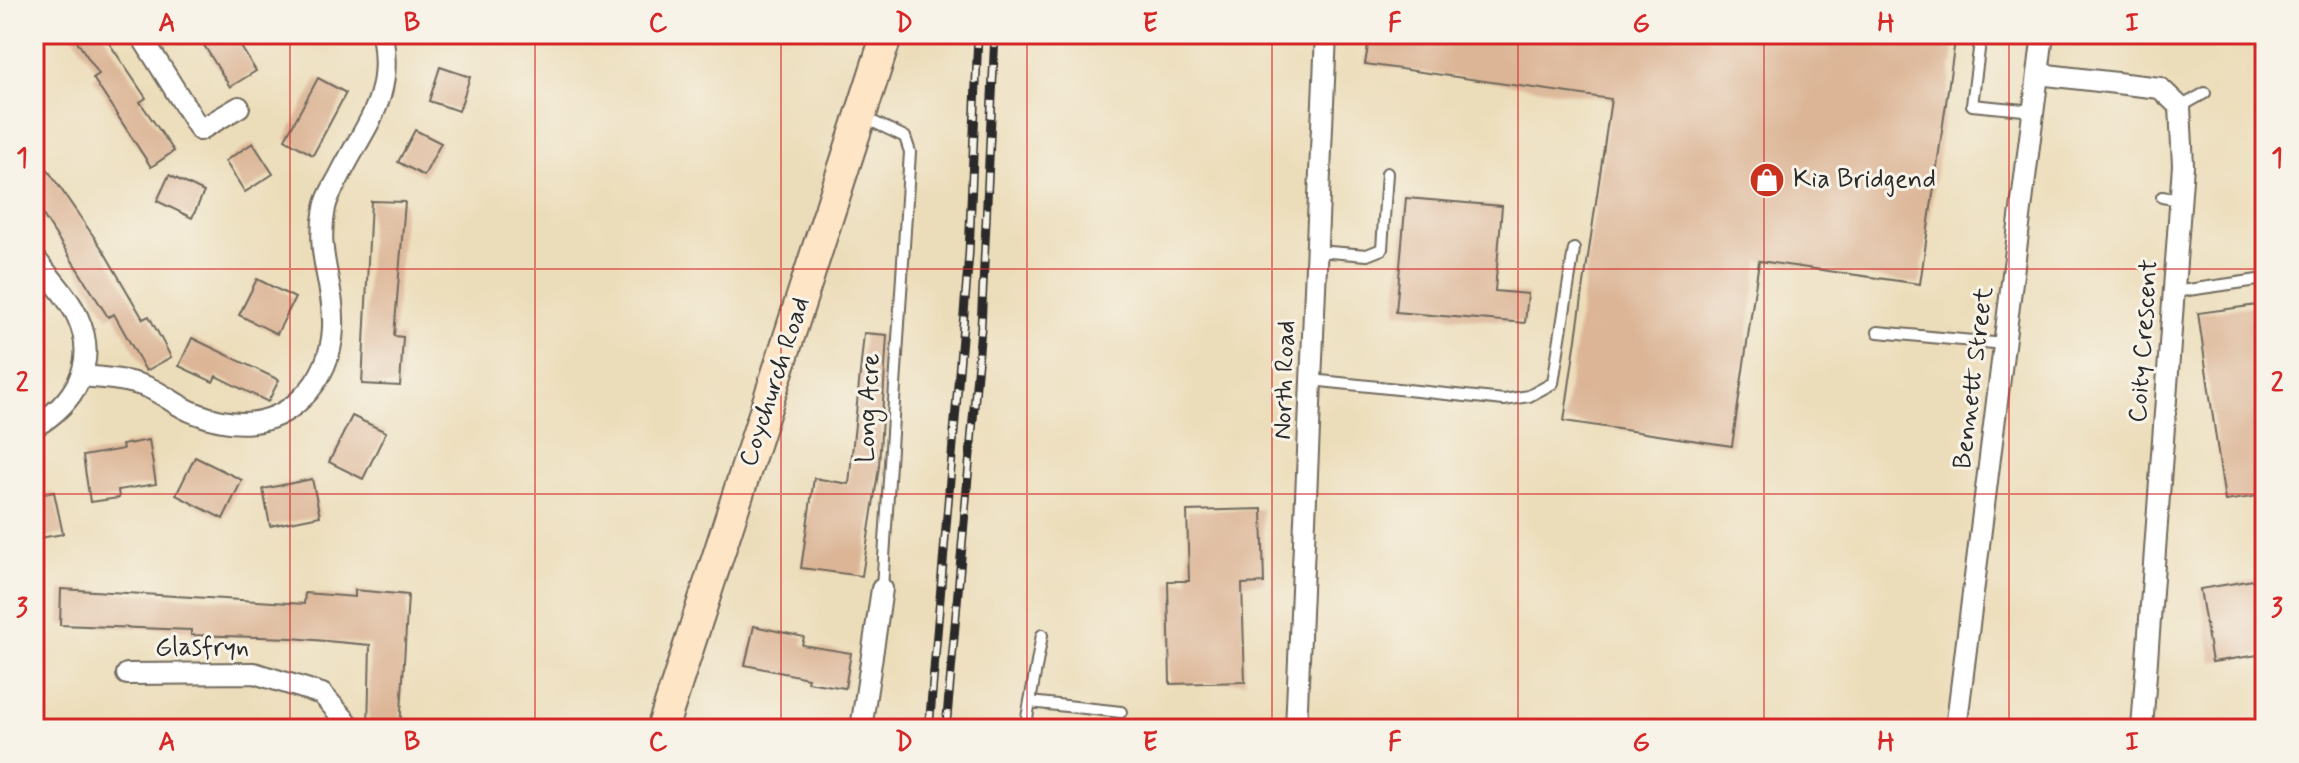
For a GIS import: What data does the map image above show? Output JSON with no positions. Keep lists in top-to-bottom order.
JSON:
{
  "streets": {
    "main road": ["Coychurch Road"],
    "street": [
      "Coity Crescent",
      "Bennett Street",
      "North Road",
      "Long Acre",
      "Glasfryn"
    ]
  },
  "crossings": [
    ["Coychurch Road", "Long Acre"]
  ],
  "places": {
    "shop": ["Kia Bridgend"]
  },
  "grid": {
    "columns": [
      "A",
      "B",
      "C",
      "D",
      "E",
      "F",
      "G",
      "H",
      "I"
    ],
    "rows": ["1", "2", "3"]
  }
}
